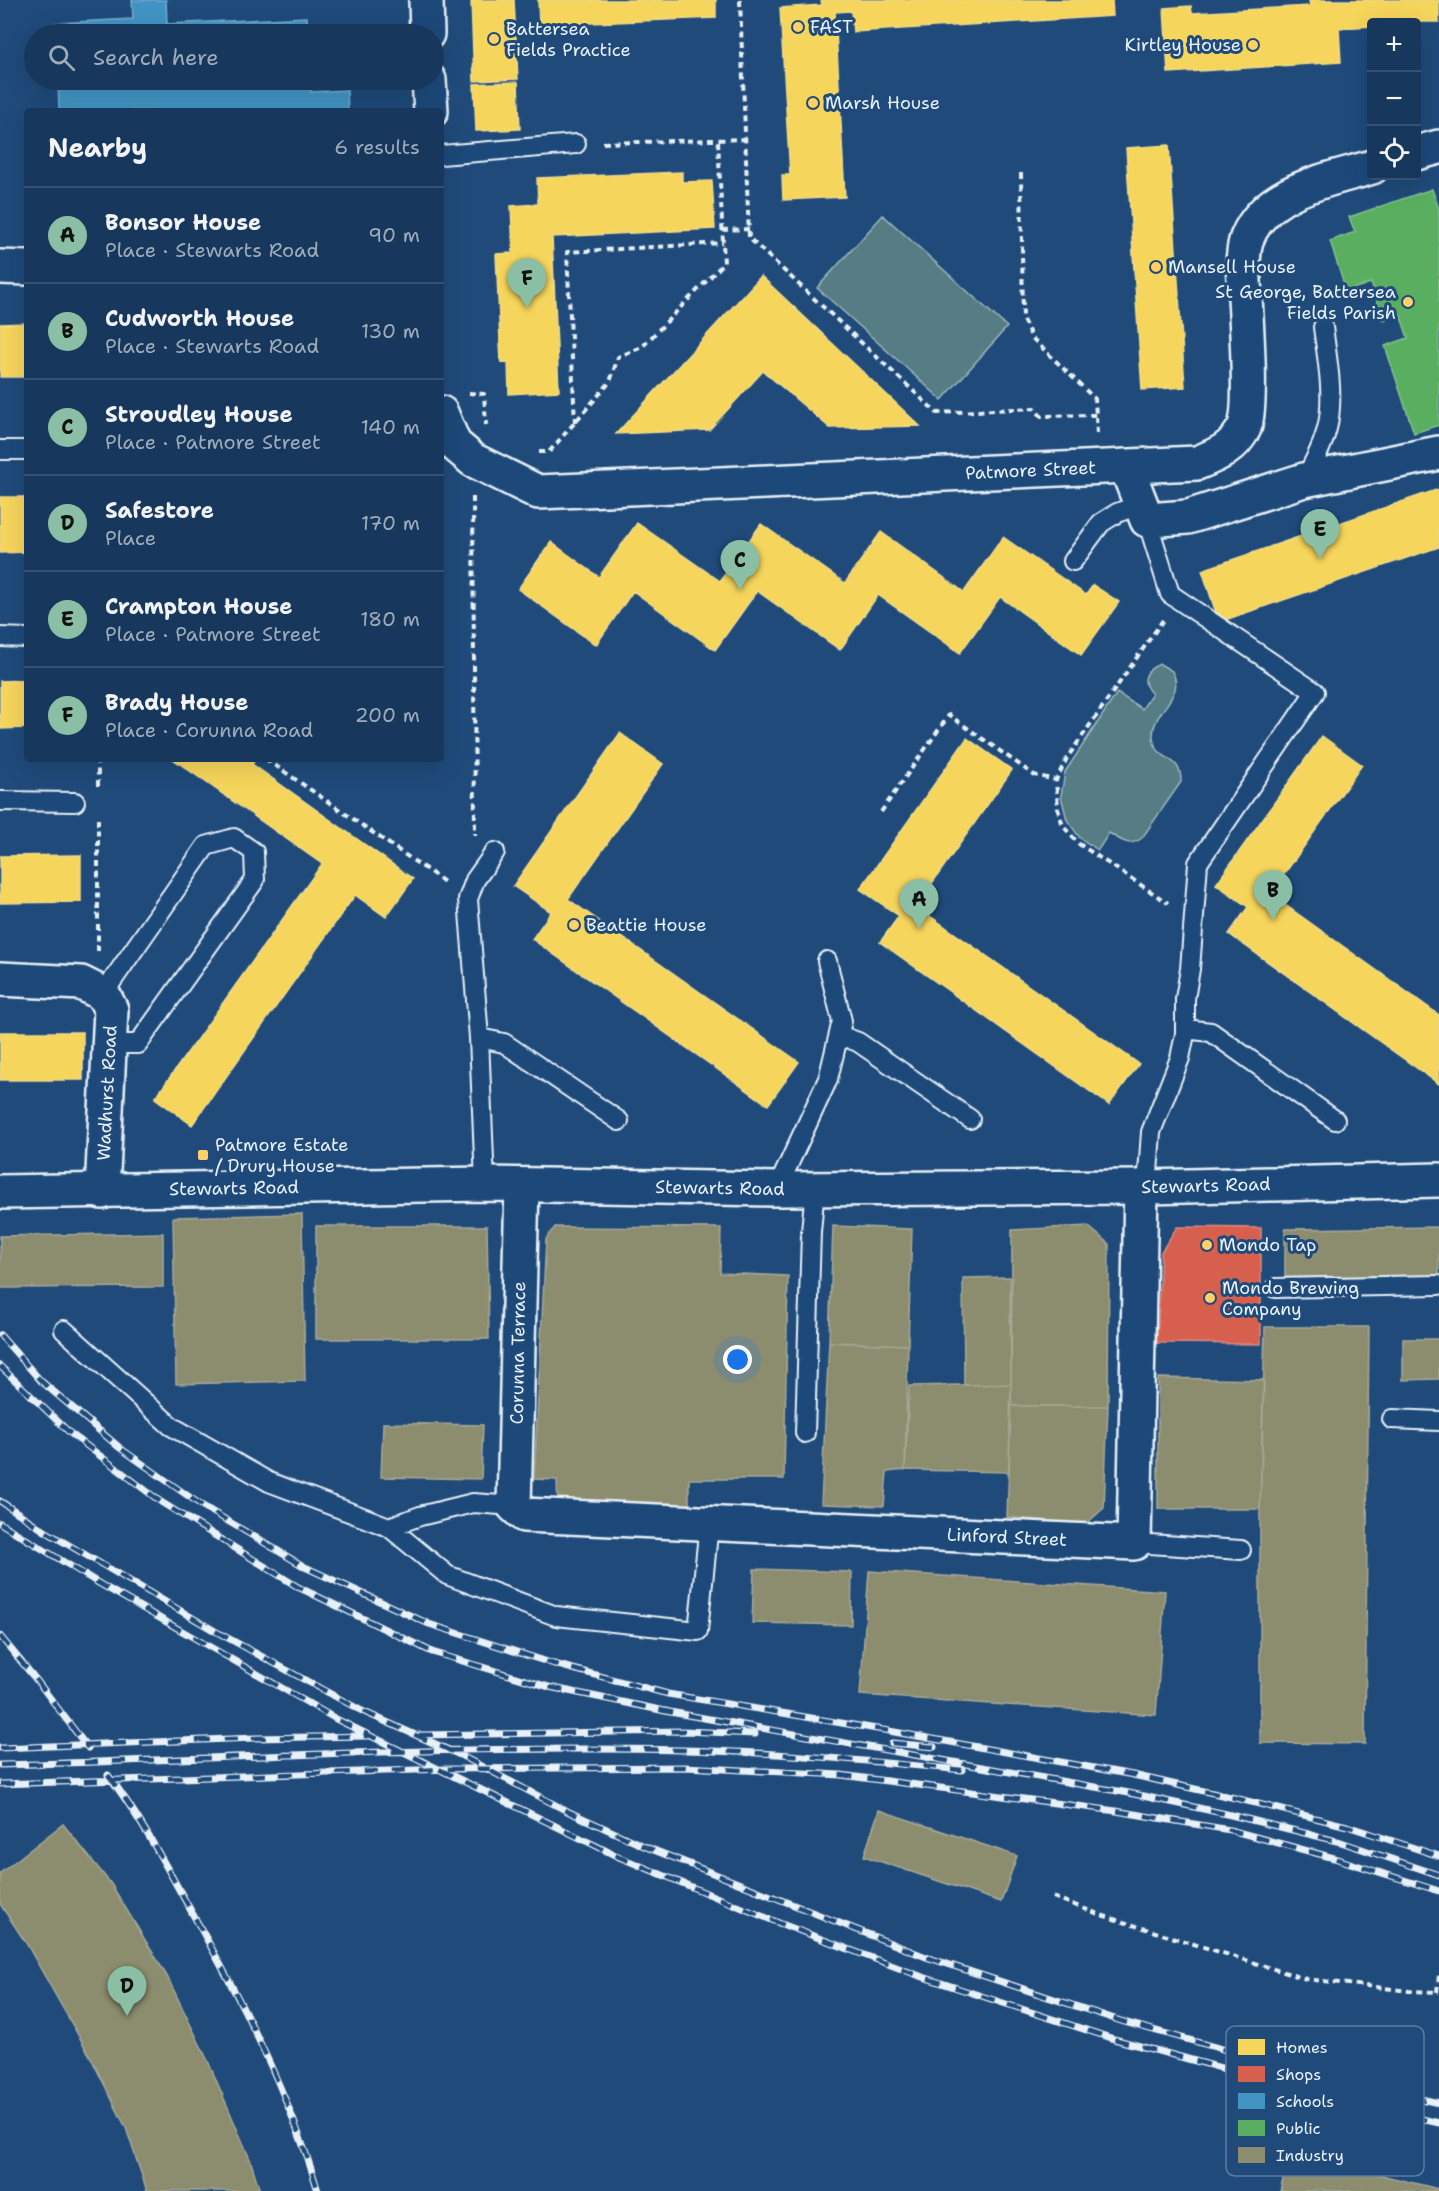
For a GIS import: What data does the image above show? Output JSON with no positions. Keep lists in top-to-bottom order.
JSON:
{
  "streets": {
    "street": [
      "Patmore Street",
      "Wadhurst Road",
      "Stewarts Road",
      "Corunna Terrace",
      "Linford Street"
    ]
  },
  "crossings": [
    ["Wadhurst Road", "Stewarts Road"],
    ["Stewarts Road", "Corunna Terrace"],
    ["Corunna Terrace", "Linford Street"]
  ],
  "places": {
    "other": [
      "FAST",
      "Battersea Fields Practice",
      "Kirtley House",
      "Marsh House",
      "Mansell House",
      "St George, Battersea Fields Parish",
      "Beattie House",
      "Mondo Tap",
      "Mondo Brewing Company"
    ],
    "transit": ["Patmore Estate / Drury House"]
  },
  "legend": [
    "Homes",
    "Shops",
    "Schools",
    "Public",
    "Industry"
  ],
  "page": {
    "map_buttons": ["+", "−"],
    "search": "Search here",
    "heading": ["Nearby", "6 results"],
    "list": [
      {
        "mark": "A",
        "name": "Bonsor House",
        "note": "Place · Stewarts Road",
        "value": "90 m"
      },
      {
        "mark": "B",
        "name": "Cudworth House",
        "note": "Place · Stewarts Road",
        "value": "130 m"
      },
      {
        "mark": "C",
        "name": "Stroudley House",
        "note": "Place · Patmore Street",
        "value": "140 m"
      },
      {
        "mark": "D",
        "name": "Safestore",
        "note": "Place",
        "value": "170 m"
      },
      {
        "mark": "E",
        "name": "Crampton House",
        "note": "Place · Patmore Street",
        "value": "180 m"
      },
      {
        "mark": "F",
        "name": "Brady House",
        "note": "Place · Corunna Road",
        "value": "200 m"
      }
    ],
    "pins": [
      "F",
      "E",
      "C",
      "B",
      "A",
      "D"
    ]
  }
}
